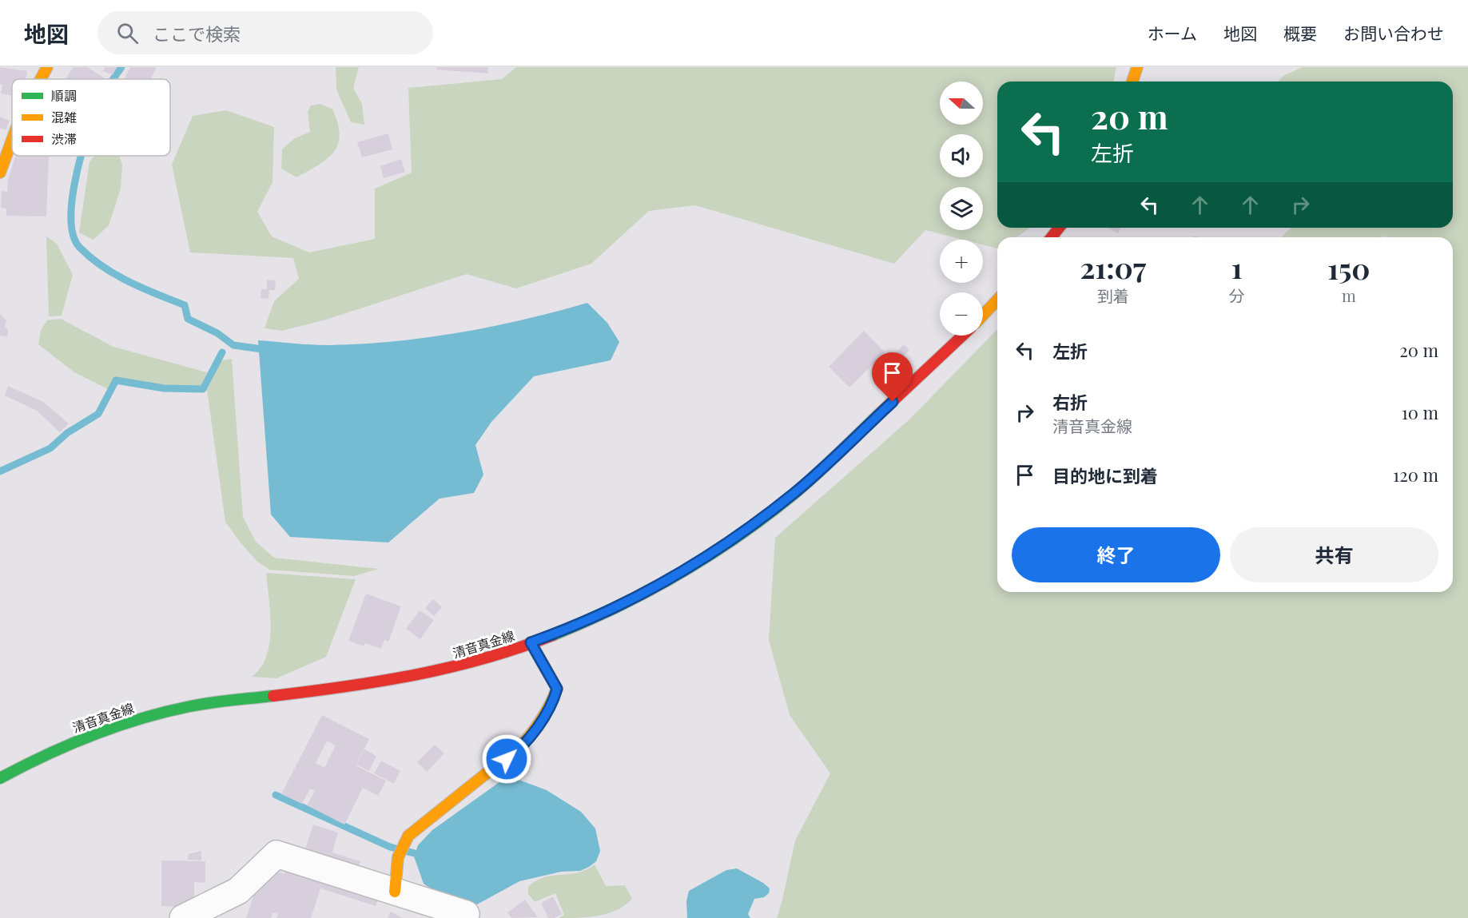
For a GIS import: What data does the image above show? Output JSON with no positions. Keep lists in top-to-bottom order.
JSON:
{
  "streets": {
    "main road": ["清音真金線"]
  },
  "legend": ["順調", "混雑", "渋滞"],
  "north": "left",
  "page": {
    "header": "地図",
    "search": "ここで検索",
    "nav": [
      "ホーム",
      "地図",
      "概要",
      "お問い合わせ"
    ],
    "map_buttons": ["+", "−"],
    "turn": ["20 m", "左折"],
    "eta": [
      "21:07",
      "到着",
      "1",
      "分",
      "150",
      "m"
    ],
    "list": [
      {
        "name": "左折",
        "value": "20 m"
      },
      {
        "name": "右折",
        "note": "清音真金線",
        "value": "10 m"
      },
      {
        "name": "目的地に到着",
        "value": "120 m"
      }
    ],
    "buttons": ["終了", "共有"]
  }
}
